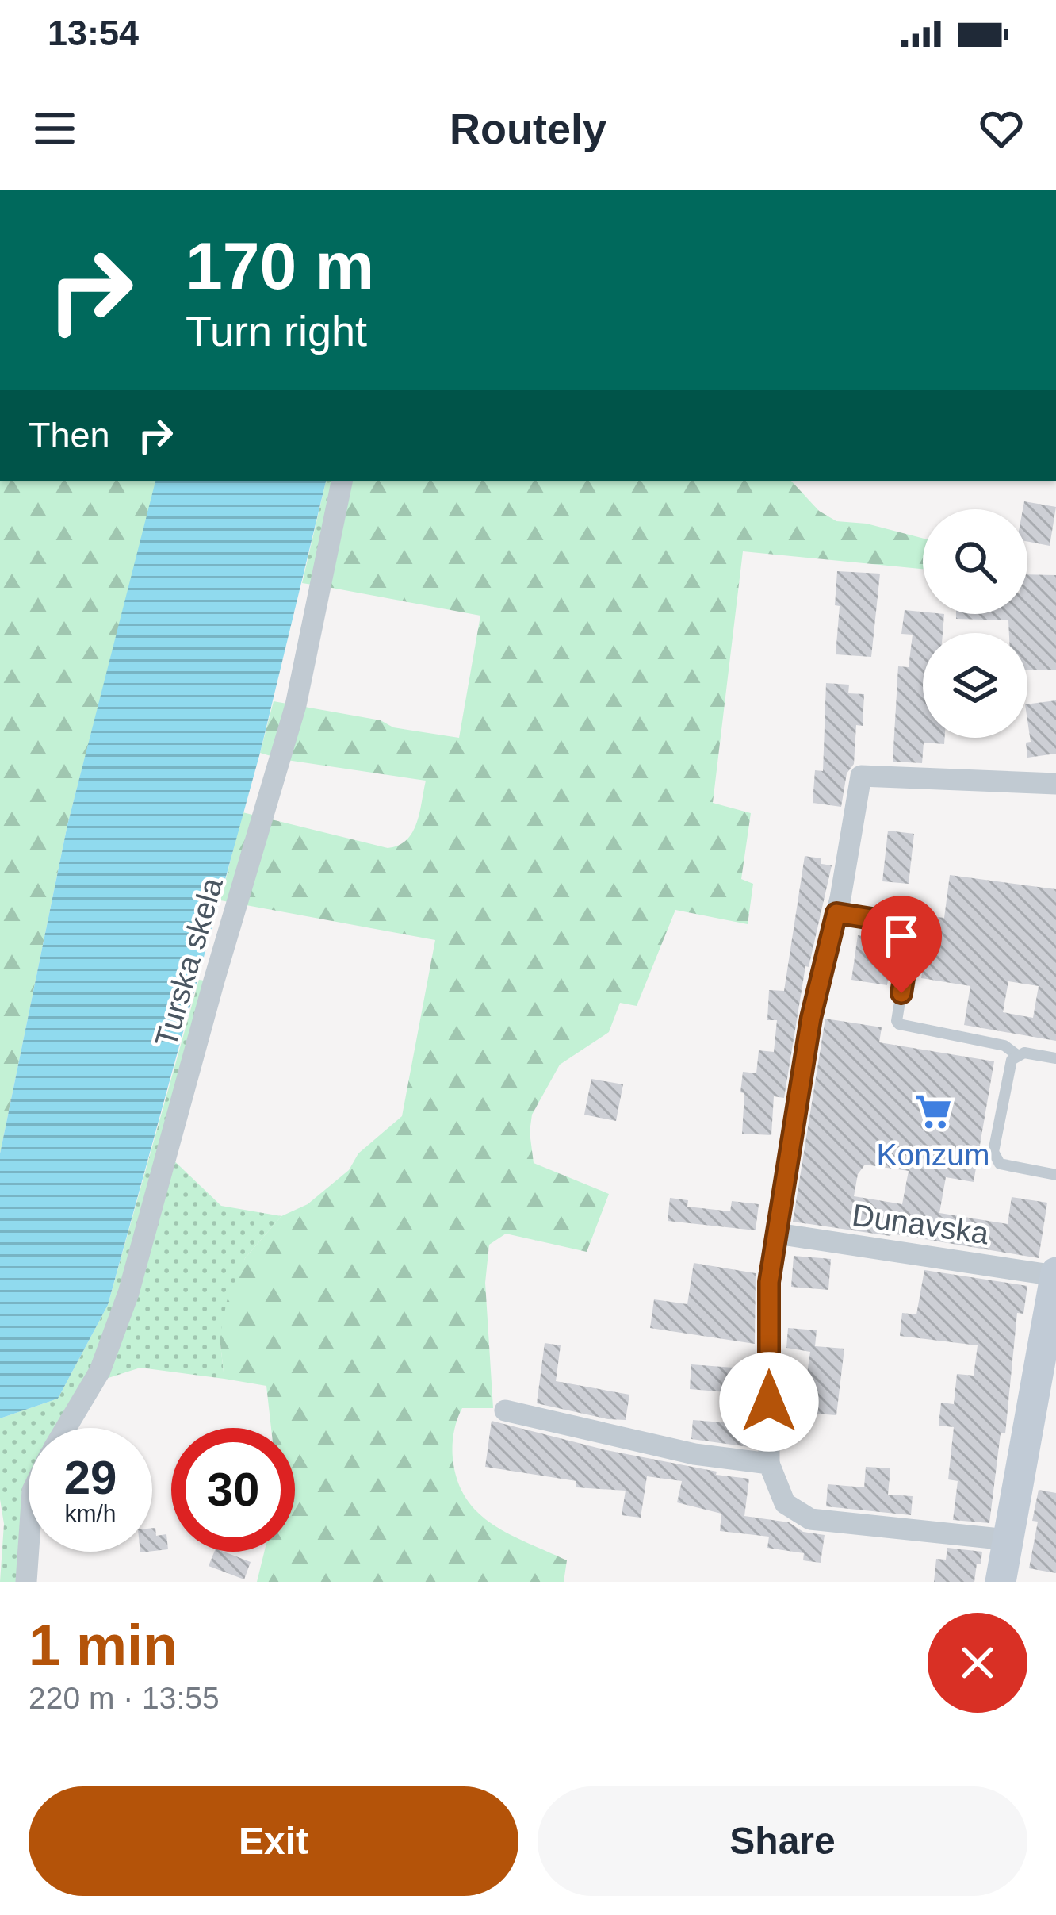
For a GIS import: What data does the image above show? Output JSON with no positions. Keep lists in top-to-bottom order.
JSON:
{
  "streets": {
    "street": ["Turska skela", "Dunavska"]
  },
  "places": {
    "supermarket": ["Konzum"]
  },
  "page": {
    "status": "13:54",
    "header": "Routely",
    "turn": ["170 m", "Turn right"],
    "then": "Then",
    "speed": "29 km/h",
    "limit": "30",
    "heading": ["1 min", "220 m · 13:55"],
    "buttons": ["Exit", "Share"]
  }
}
